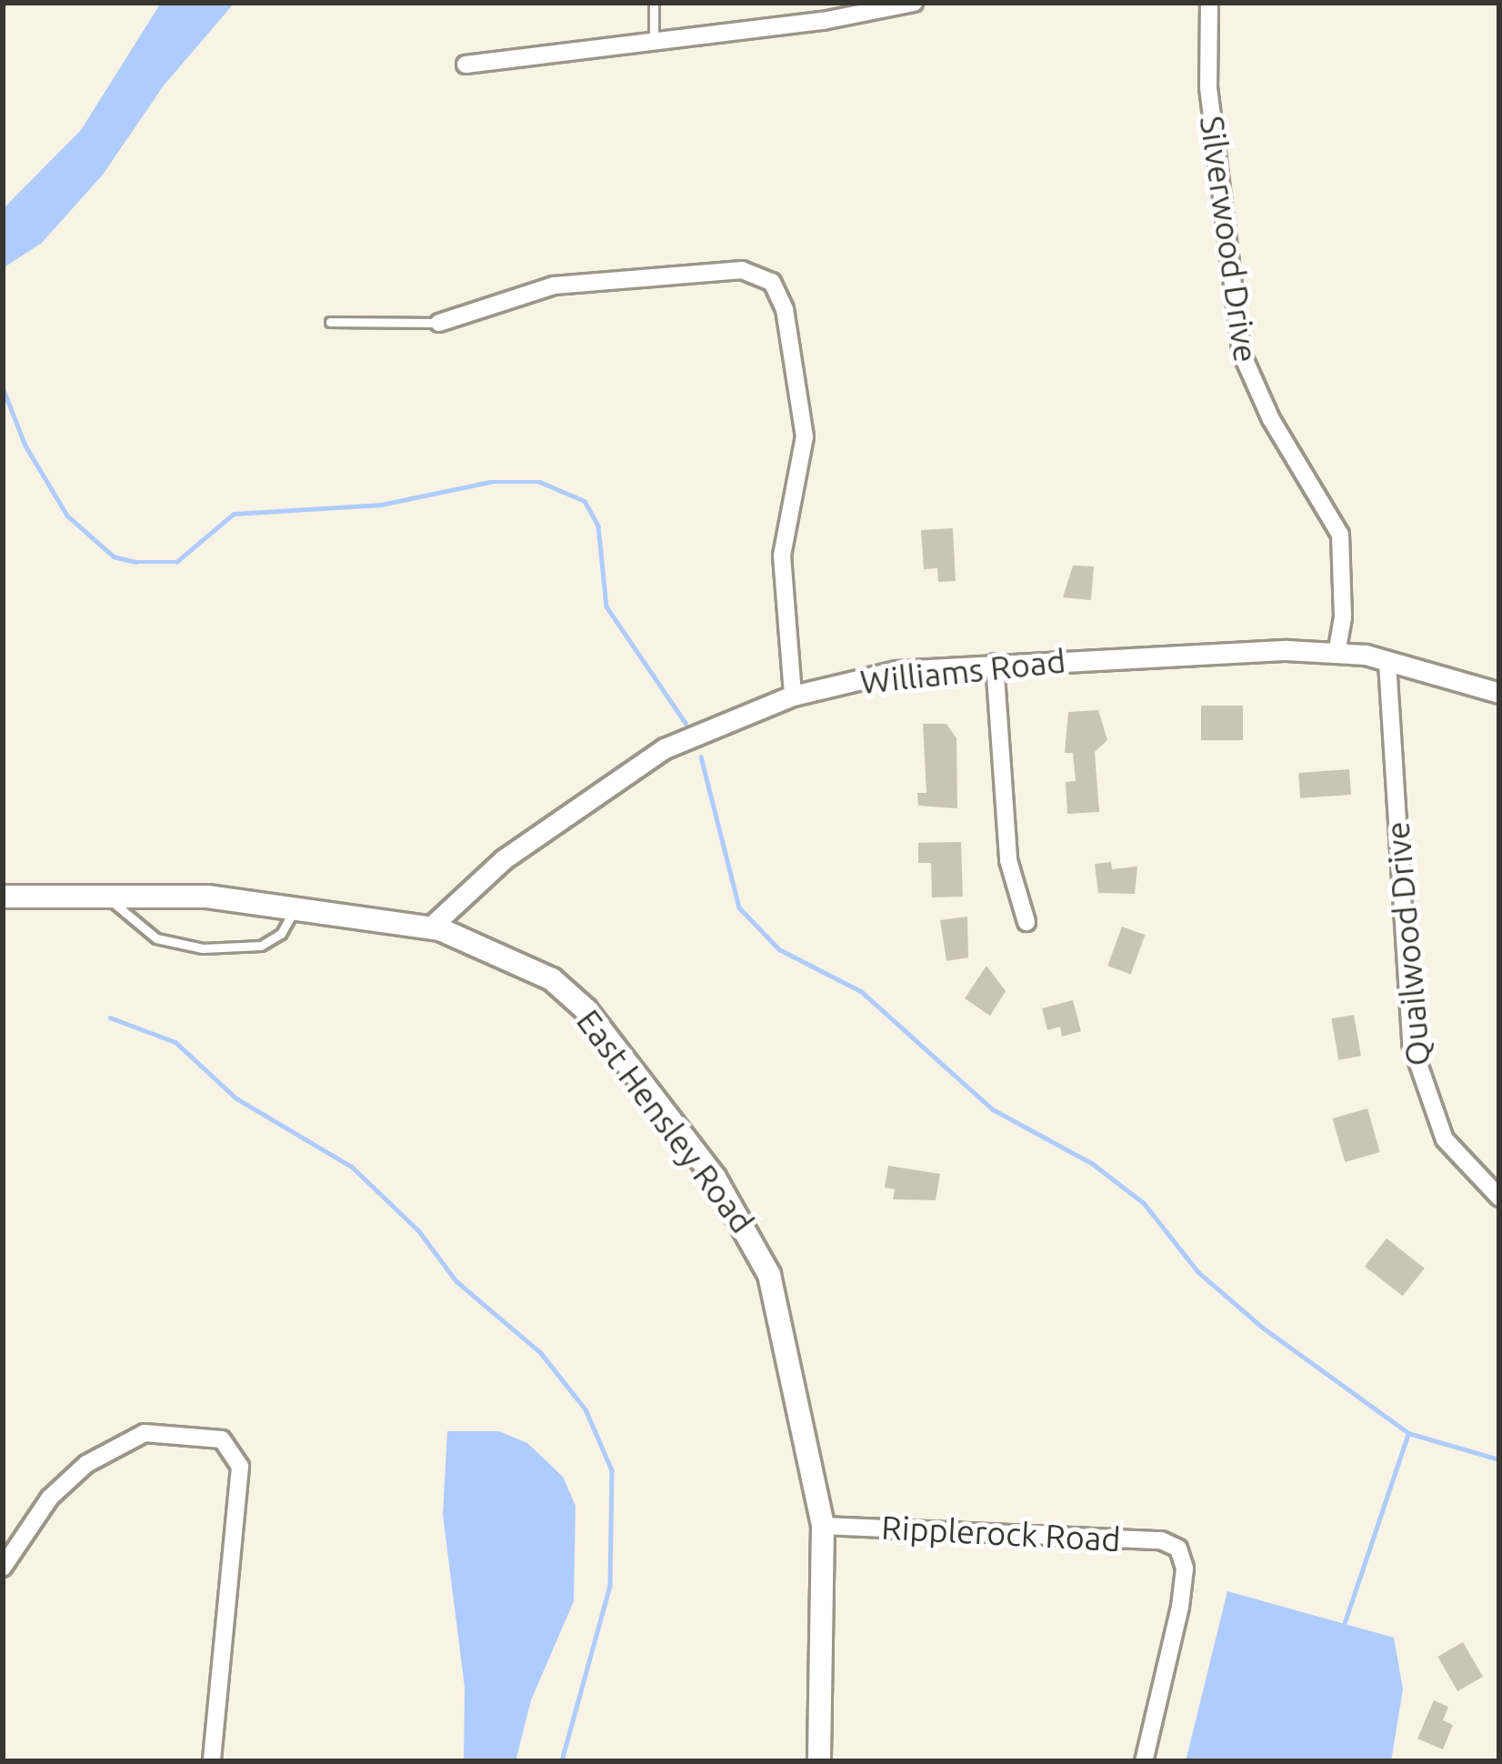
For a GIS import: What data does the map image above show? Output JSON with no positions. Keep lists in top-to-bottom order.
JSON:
{
  "streets": {
    "main road": ["East Hensley Road"],
    "street": [
      "Silverwood Drive",
      "Williams Road",
      "Quailwood Drive",
      "Ripplerock Road"
    ]
  },
  "crossings": [
    ["Silverwood Drive", "Williams Road"],
    ["Williams Road", "Quailwood Drive"],
    ["Williams Road", "East Hensley Road"],
    ["East Hensley Road", "Ripplerock Road"]
  ]
}
